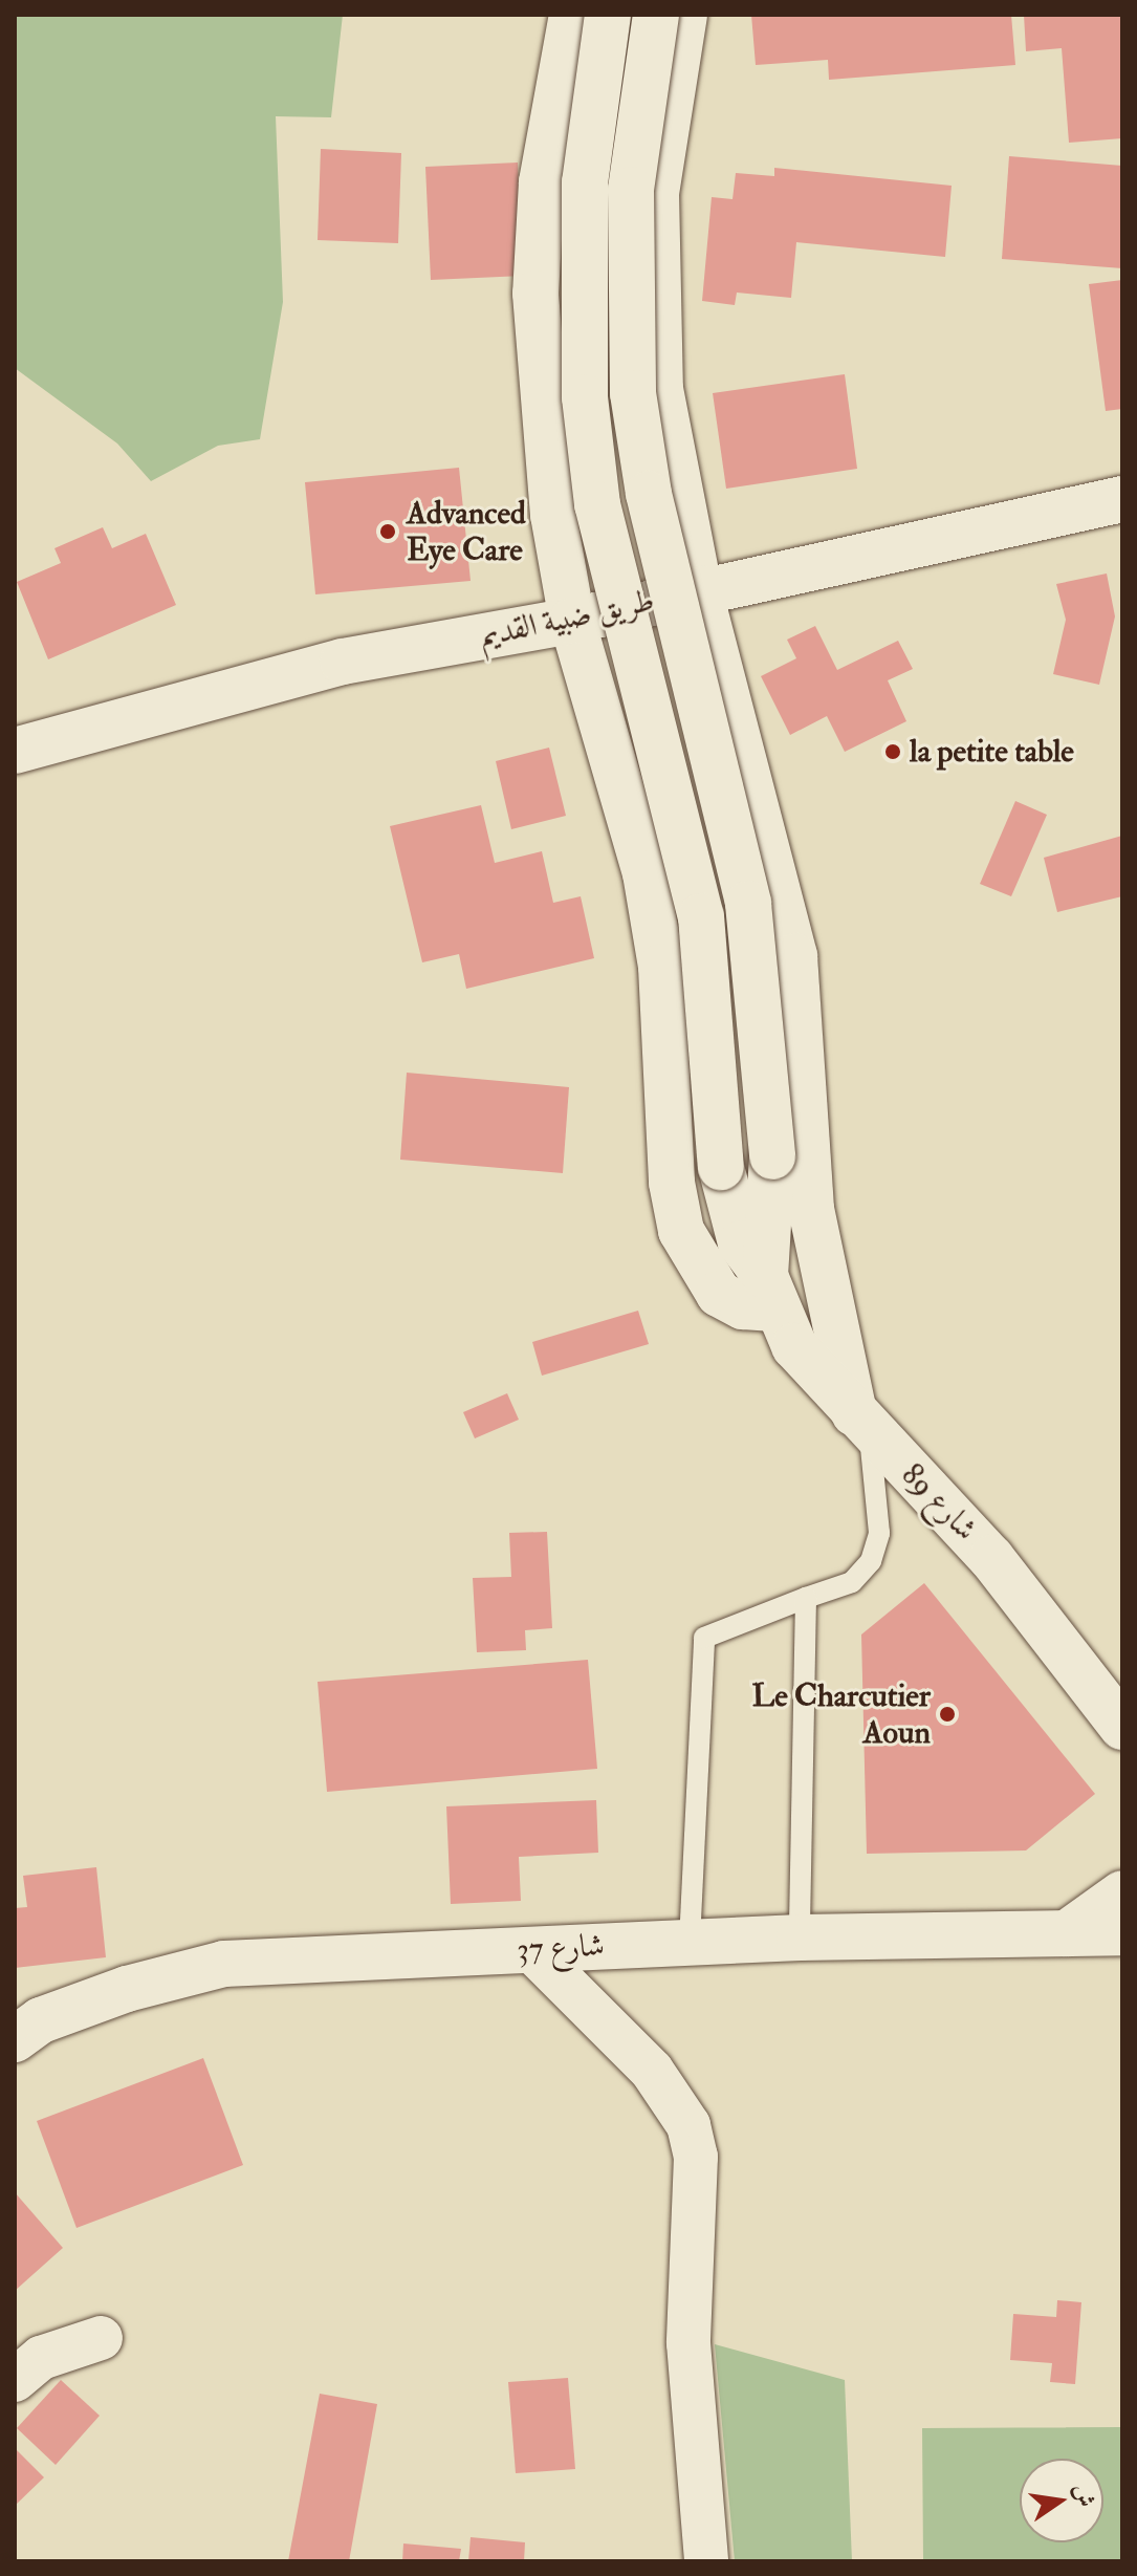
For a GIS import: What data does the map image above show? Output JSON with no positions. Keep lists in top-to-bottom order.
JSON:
{
  "streets": {
    "street": ["طريق ضبية القديم", "شارع 89", "شارع 37"]
  },
  "places": ["Advanced Eye Care", "la petite table", "Le Charcutier Aoun"],
  "north": "right"
}
